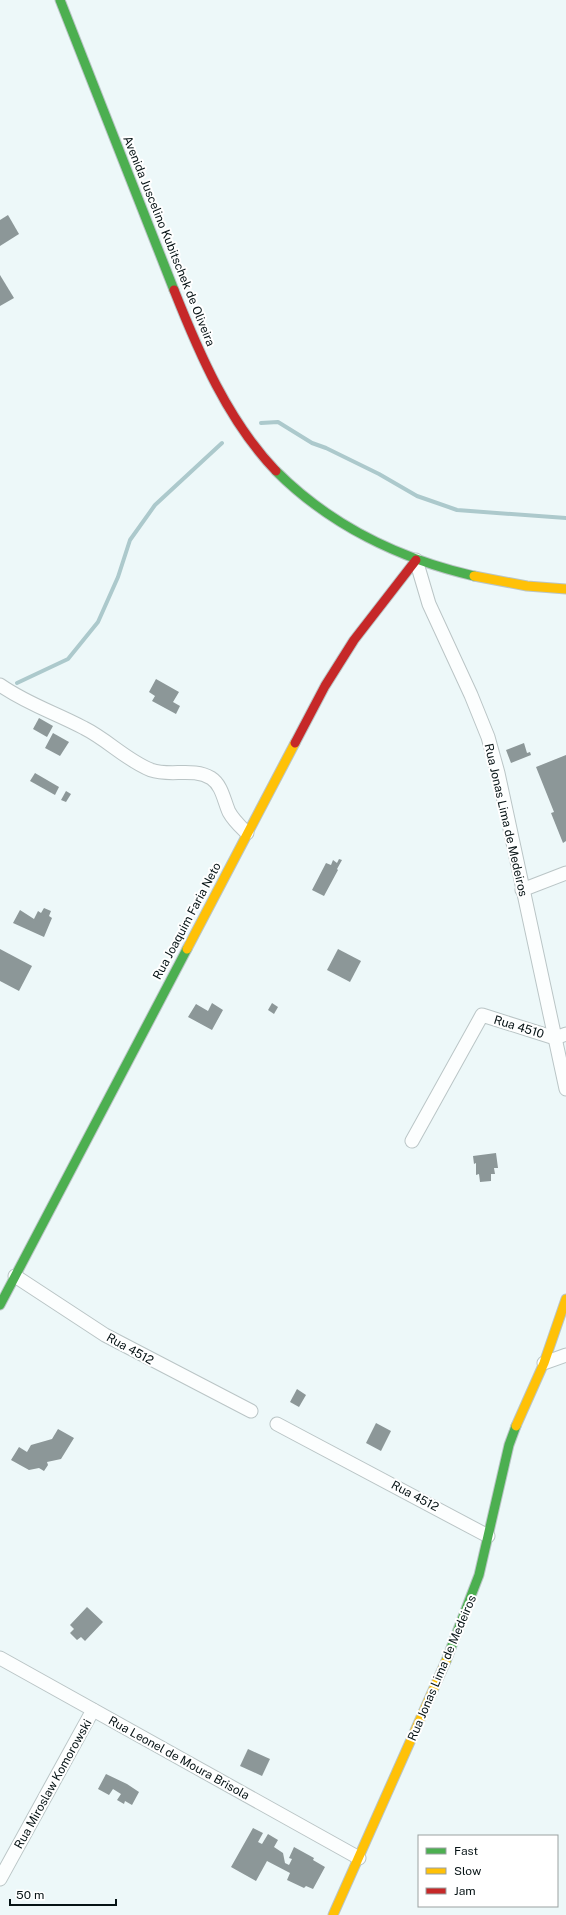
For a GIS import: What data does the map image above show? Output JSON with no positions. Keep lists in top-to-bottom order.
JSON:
{
  "streets": {
    "street": [
      "Avenida Juscelino Kubitschek de Oliveira",
      "Rua Jonas Lima de Medeiros",
      "Rua Joaquim Faria Neto",
      "Rua 4510",
      "Rua 4512",
      "Rua Leonel de Moura Brisola",
      "Rua Miroslaw Komorowski"
    ]
  },
  "crossings": [
    ["Avenida Juscelino Kubitschek de Oliveira", "Rua Jonas Lima de Medeiros"],
    ["Avenida Juscelino Kubitschek de Oliveira", "Rua Joaquim Faria Neto"],
    ["Rua Jonas Lima de Medeiros", "Rua Joaquim Faria Neto"],
    ["Rua Jonas Lima de Medeiros", "Rua 4510"],
    ["Rua Jonas Lima de Medeiros", "Rua 4512"],
    ["Rua Jonas Lima de Medeiros", "Rua Leonel de Moura Brisola"],
    ["Rua Joaquim Faria Neto", "Rua 4512"],
    ["Rua Leonel de Moura Brisola", "Rua Miroslaw Komorowski"]
  ],
  "legend": ["Fast", "Slow", "Jam"],
  "scale_bar": "50 m"
}
